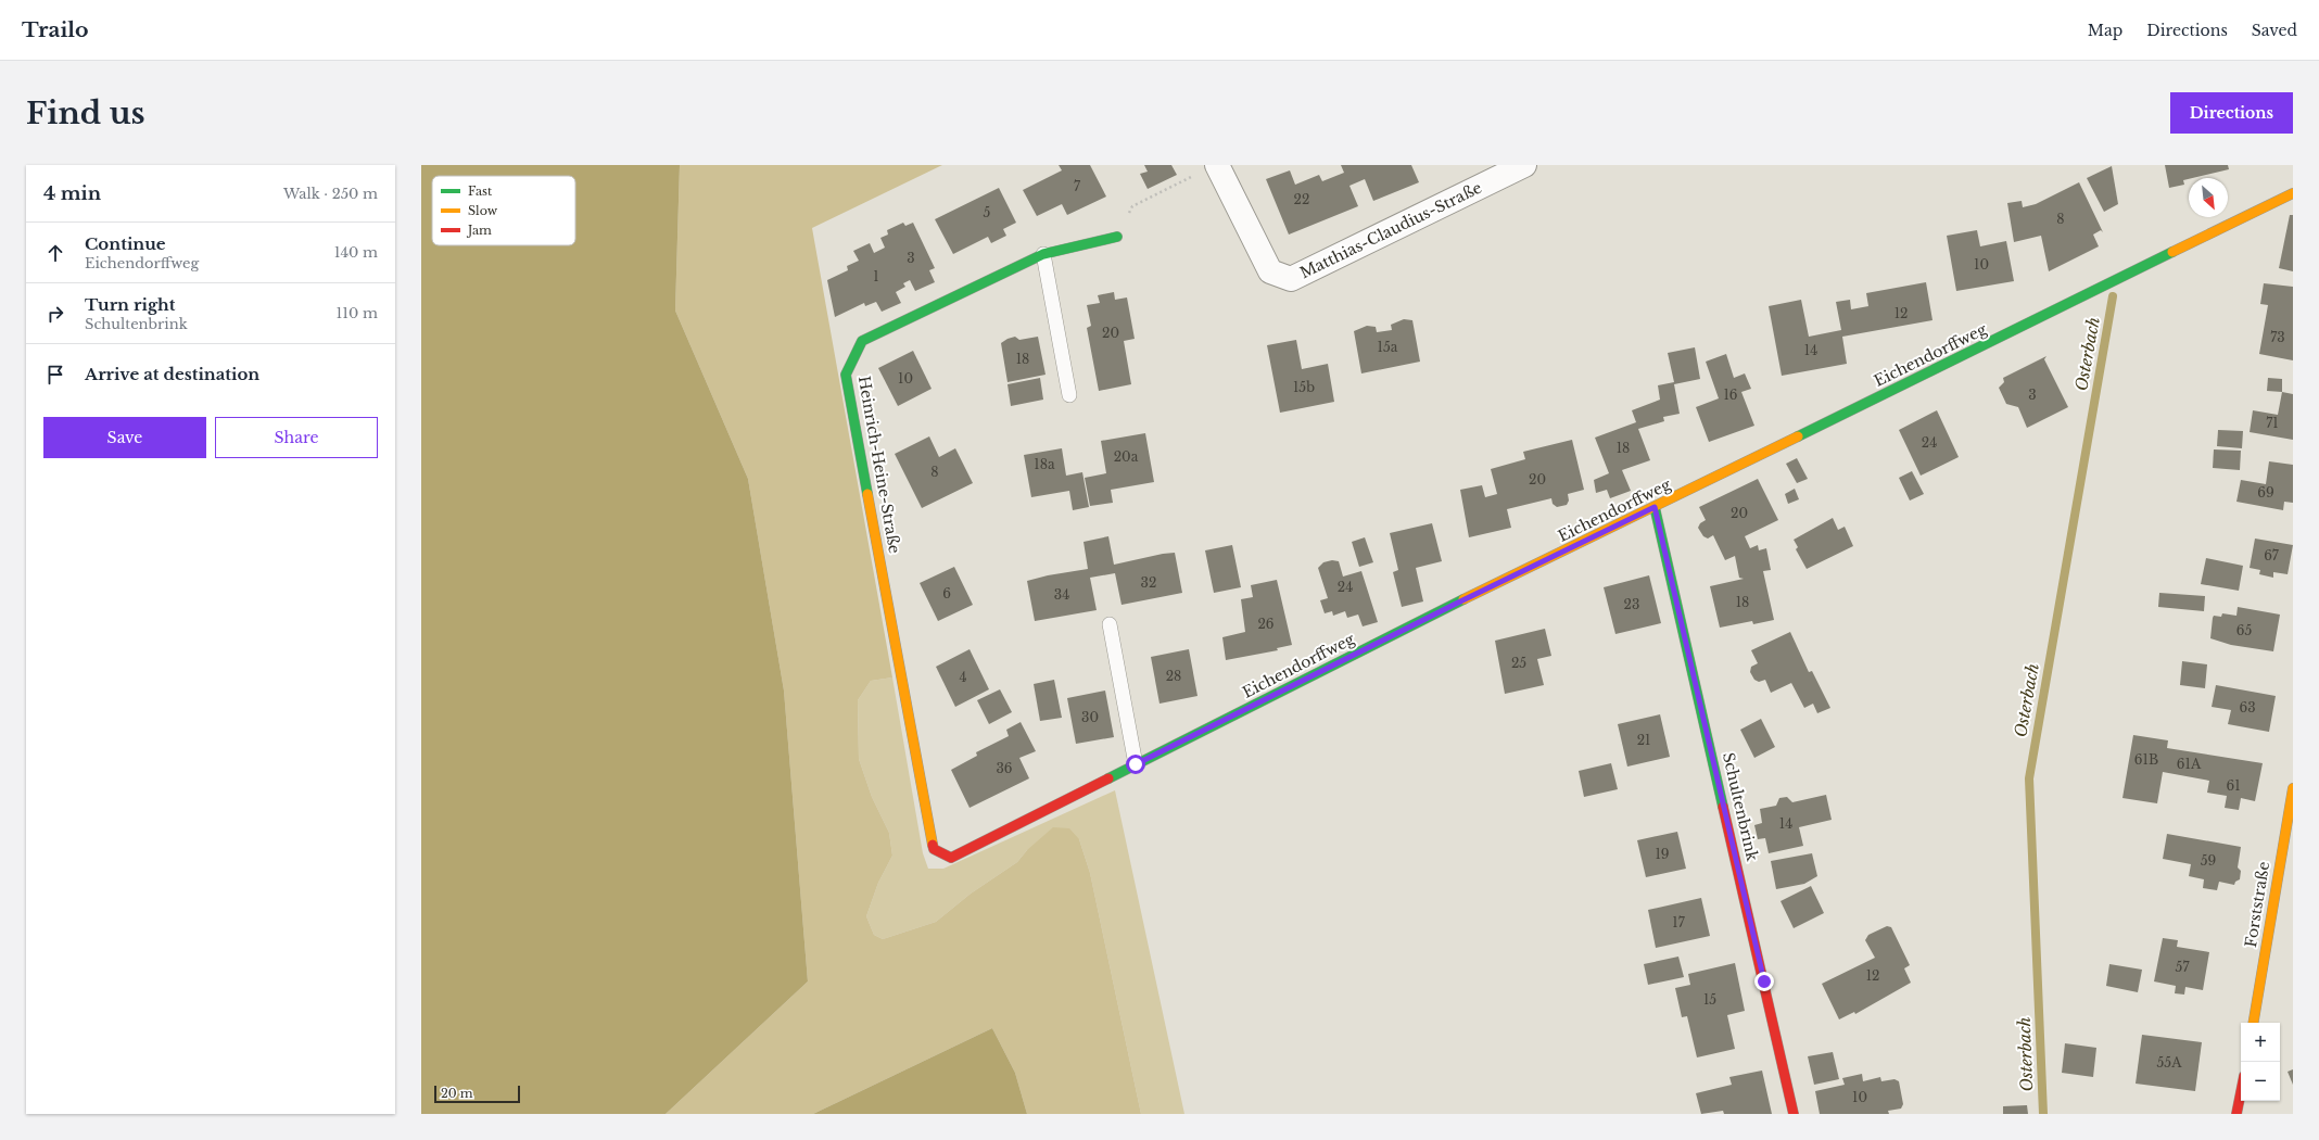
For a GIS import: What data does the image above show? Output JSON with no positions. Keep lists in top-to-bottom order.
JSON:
{
  "streets": {
    "street": [
      "Matthias-Claudius-Straße",
      "Eichendorffweg",
      "Heinrich-Heine-Straße",
      "Schultenbrink",
      "Forststraße"
    ]
  },
  "crossings": [
    ["Eichendorffweg", "Heinrich-Heine-Straße"],
    ["Eichendorffweg", "Schultenbrink"]
  ],
  "water": ["Osterbach"],
  "house_numbers": [
    "7",
    "22",
    "5",
    "8",
    "3",
    "10",
    "1",
    "12",
    "20",
    "73",
    "15a",
    "14",
    "18",
    "10",
    "15b",
    "16",
    "3",
    "71",
    "24",
    "18",
    "20a",
    "18a",
    "8",
    "20",
    "69",
    "20",
    "67",
    "32",
    "24",
    "6",
    "34",
    "18",
    "23",
    "26",
    "65",
    "25",
    "28",
    "4",
    "63",
    "30",
    "21",
    "61B",
    "61A",
    "36",
    "61",
    "14",
    "19",
    "59",
    "17",
    "57",
    "12",
    "15",
    "55A",
    "10"
  ],
  "legend": ["Fast", "Slow", "Jam"],
  "scale_bar": "20 m",
  "north": "bottom right",
  "page": {
    "header": "Trailo",
    "nav": ["Map", "Directions", "Saved"],
    "buttons": [
      "Directions",
      ["Save", "Share"]
    ],
    "title": "Find us",
    "heading": ["4 min", "Walk · 250 m"],
    "list": [
      ["Continue", "Eichendorffweg", "140 m"],
      ["Turn right", "Schultenbrink", "110 m"],
      "Arrive at destination"
    ],
    "map_buttons": ["+", "−"],
    "scale": "20 m"
  }
}
